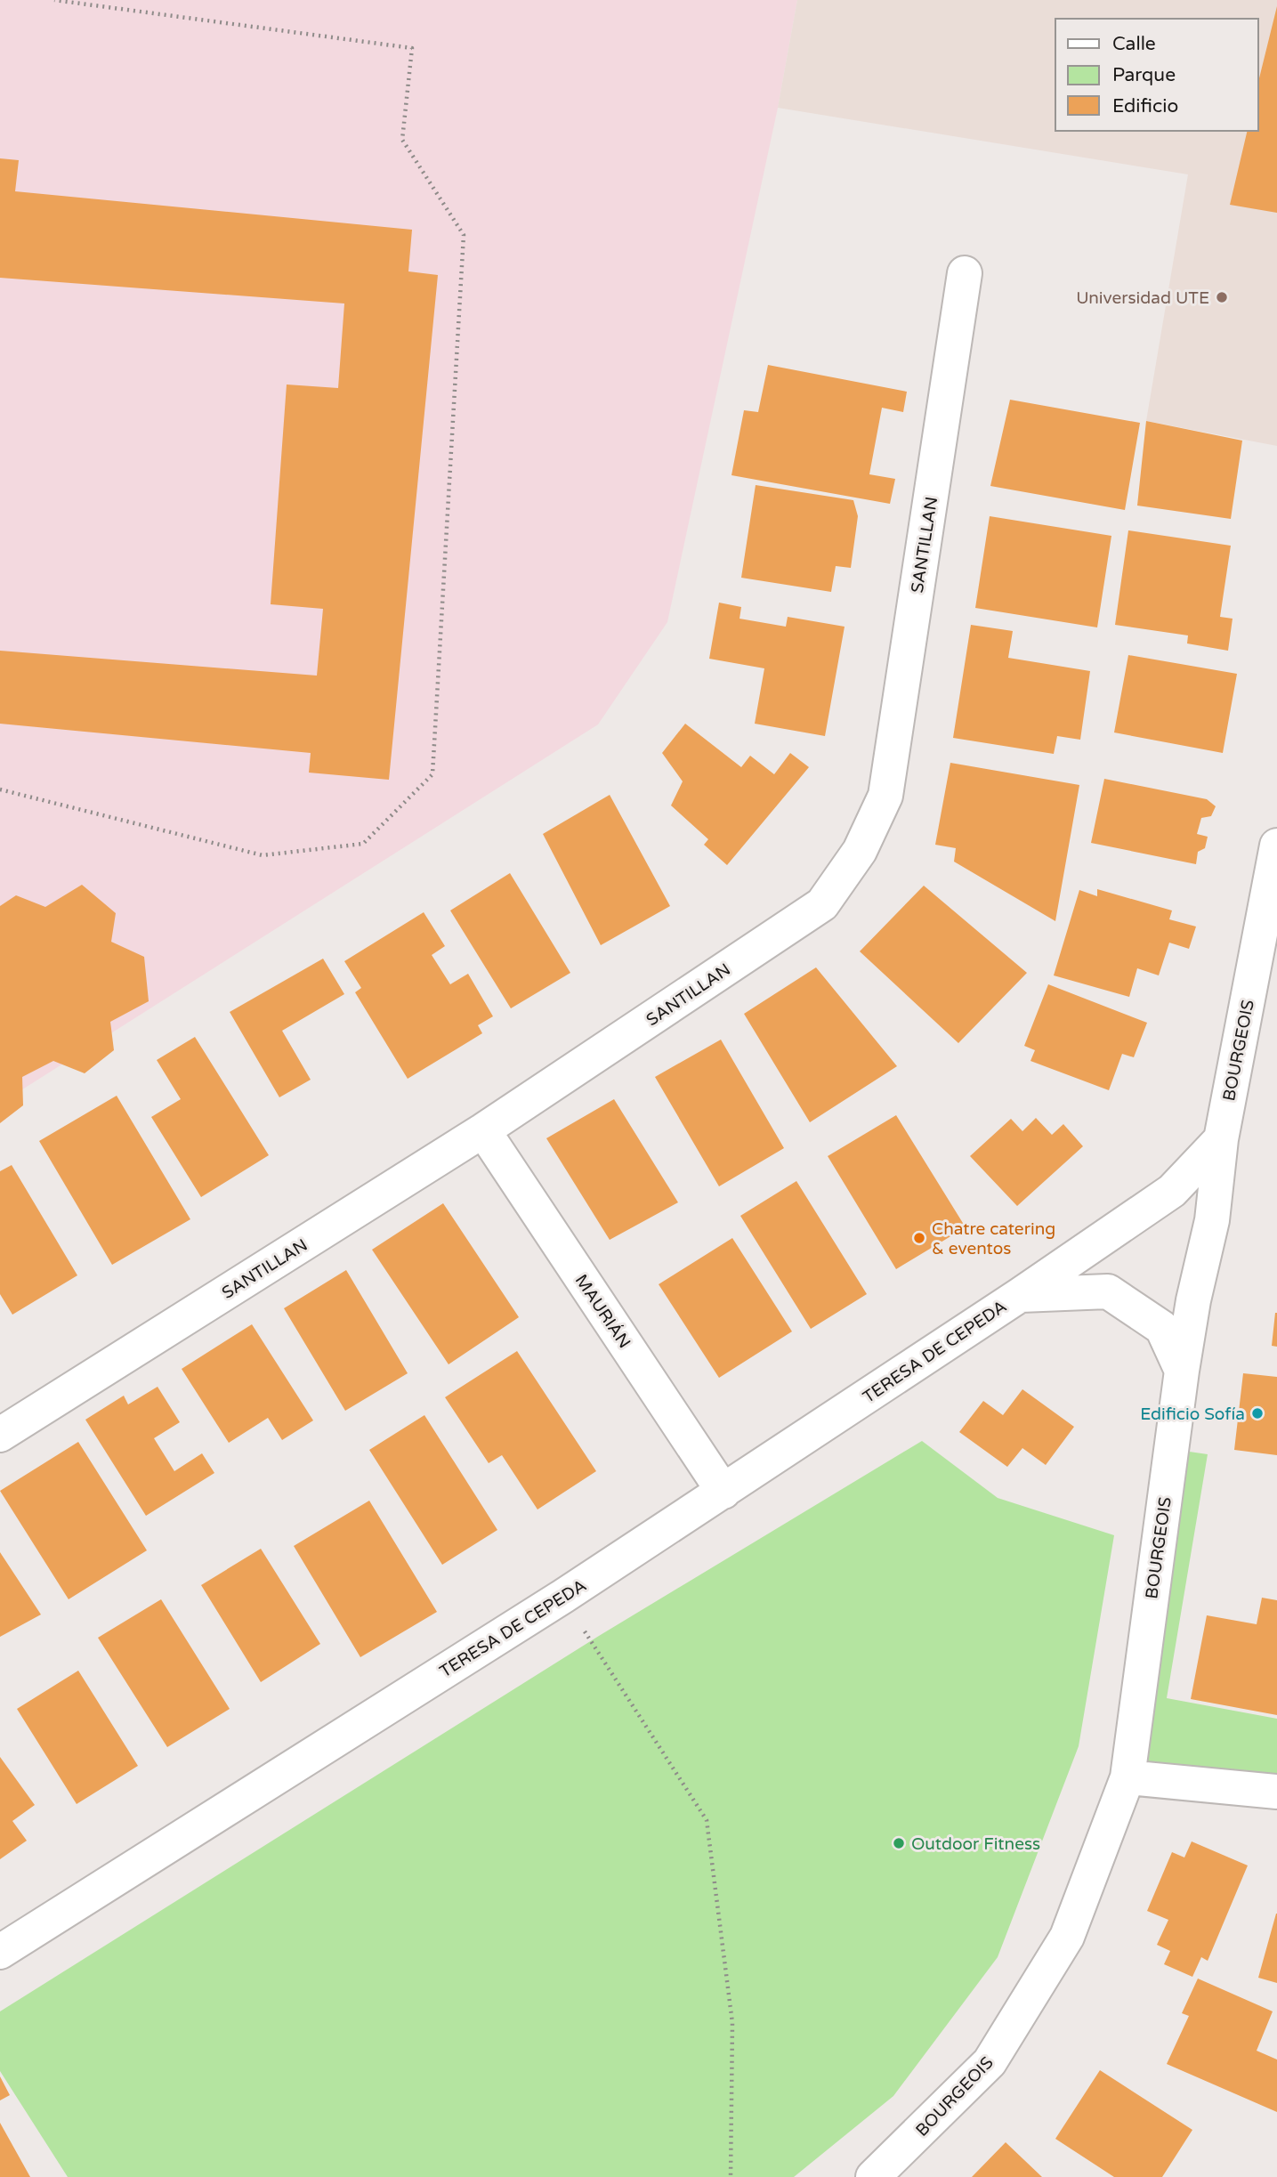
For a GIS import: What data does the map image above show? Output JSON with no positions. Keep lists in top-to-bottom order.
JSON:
{
  "streets": {
    "street": [
      "SANTILLAN",
      "BOURGEOIS",
      "MAURIÁN",
      "TERESA DE CEPEDA"
    ]
  },
  "crossings": [
    ["SANTILLAN", "MAURIÁN"],
    ["BOURGEOIS", "TERESA DE CEPEDA"],
    ["MAURIÁN", "TERESA DE CEPEDA"]
  ],
  "places": [
    "Universidad UTE",
    "Chatre catering & eventos",
    "Edificio Sofía",
    "Outdoor Fitness"
  ],
  "legend": ["Calle", "Parque", "Edificio"]
}
